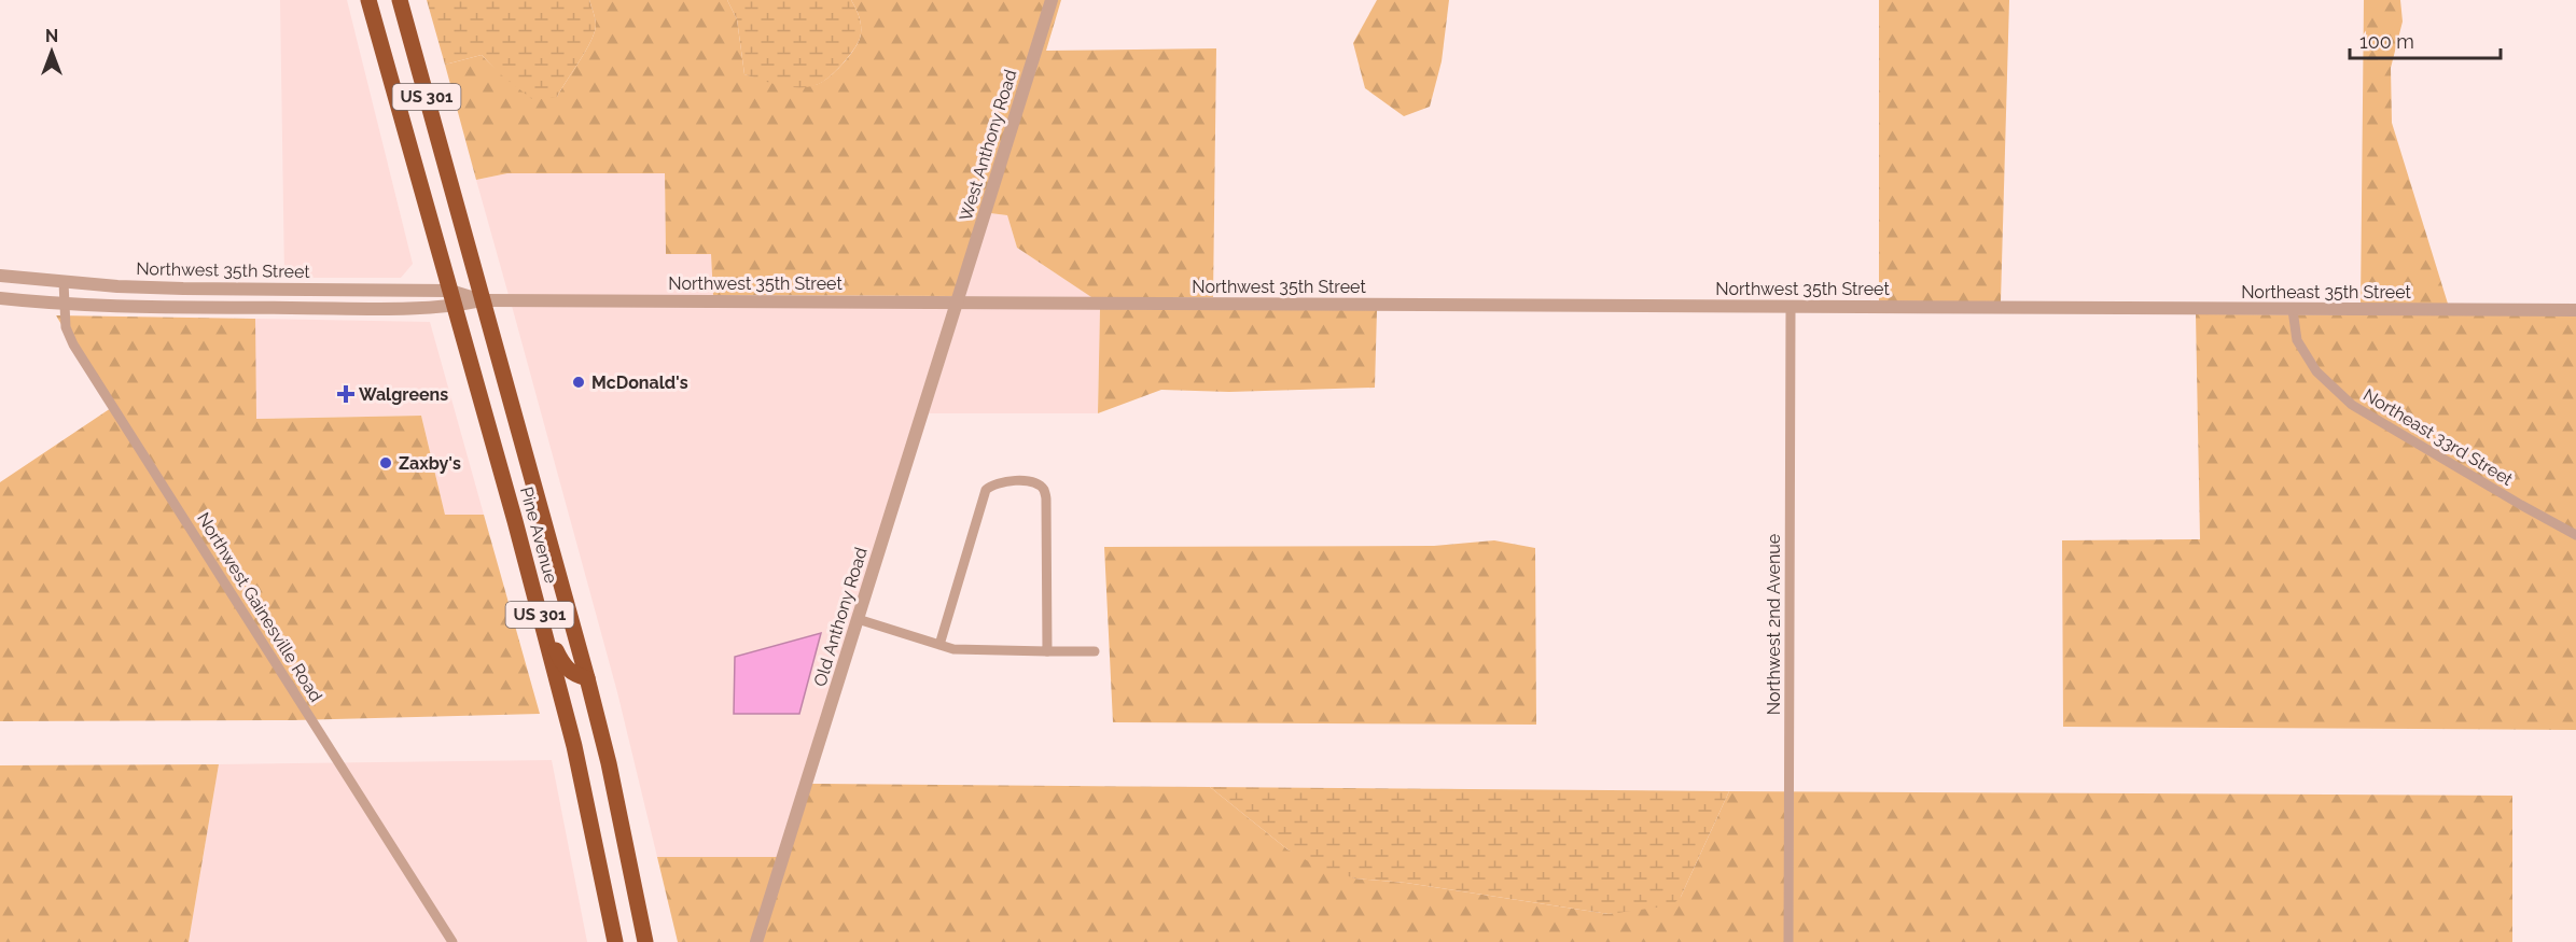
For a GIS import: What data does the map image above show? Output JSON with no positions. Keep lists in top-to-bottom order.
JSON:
{
  "streets": {
    "highway": ["US 301", "Pine Avenue"],
    "street": [
      "West Anthony Road",
      "Northwest 35th Street",
      "Northeast 35th Street",
      "Northeast 33rd Street",
      "Northwest Gainesville Road",
      "Old Anthony Road",
      "Northwest 2nd Avenue"
    ]
  },
  "crossings": [
    ["US 301", "Northwest 35th Street"],
    ["US 301", "Pine Avenue"],
    ["West Anthony Road", "Northwest 35th Street"],
    ["West Anthony Road", "Old Anthony Road"],
    ["Northwest 35th Street", "Northeast 35th Street"],
    ["Northwest 35th Street", "Pine Avenue"],
    ["Northwest 35th Street", "Northwest Gainesville Road"],
    ["Northwest 35th Street", "Old Anthony Road"],
    ["Northwest 35th Street", "Northwest 2nd Avenue"],
    ["Northeast 35th Street", "Northeast 33rd Street"]
  ],
  "places": {
    "other": ["McDonald's", "Zaxby's"],
    "health": ["Walgreens"]
  },
  "scale_bar": "100 m",
  "north": "top"
}
